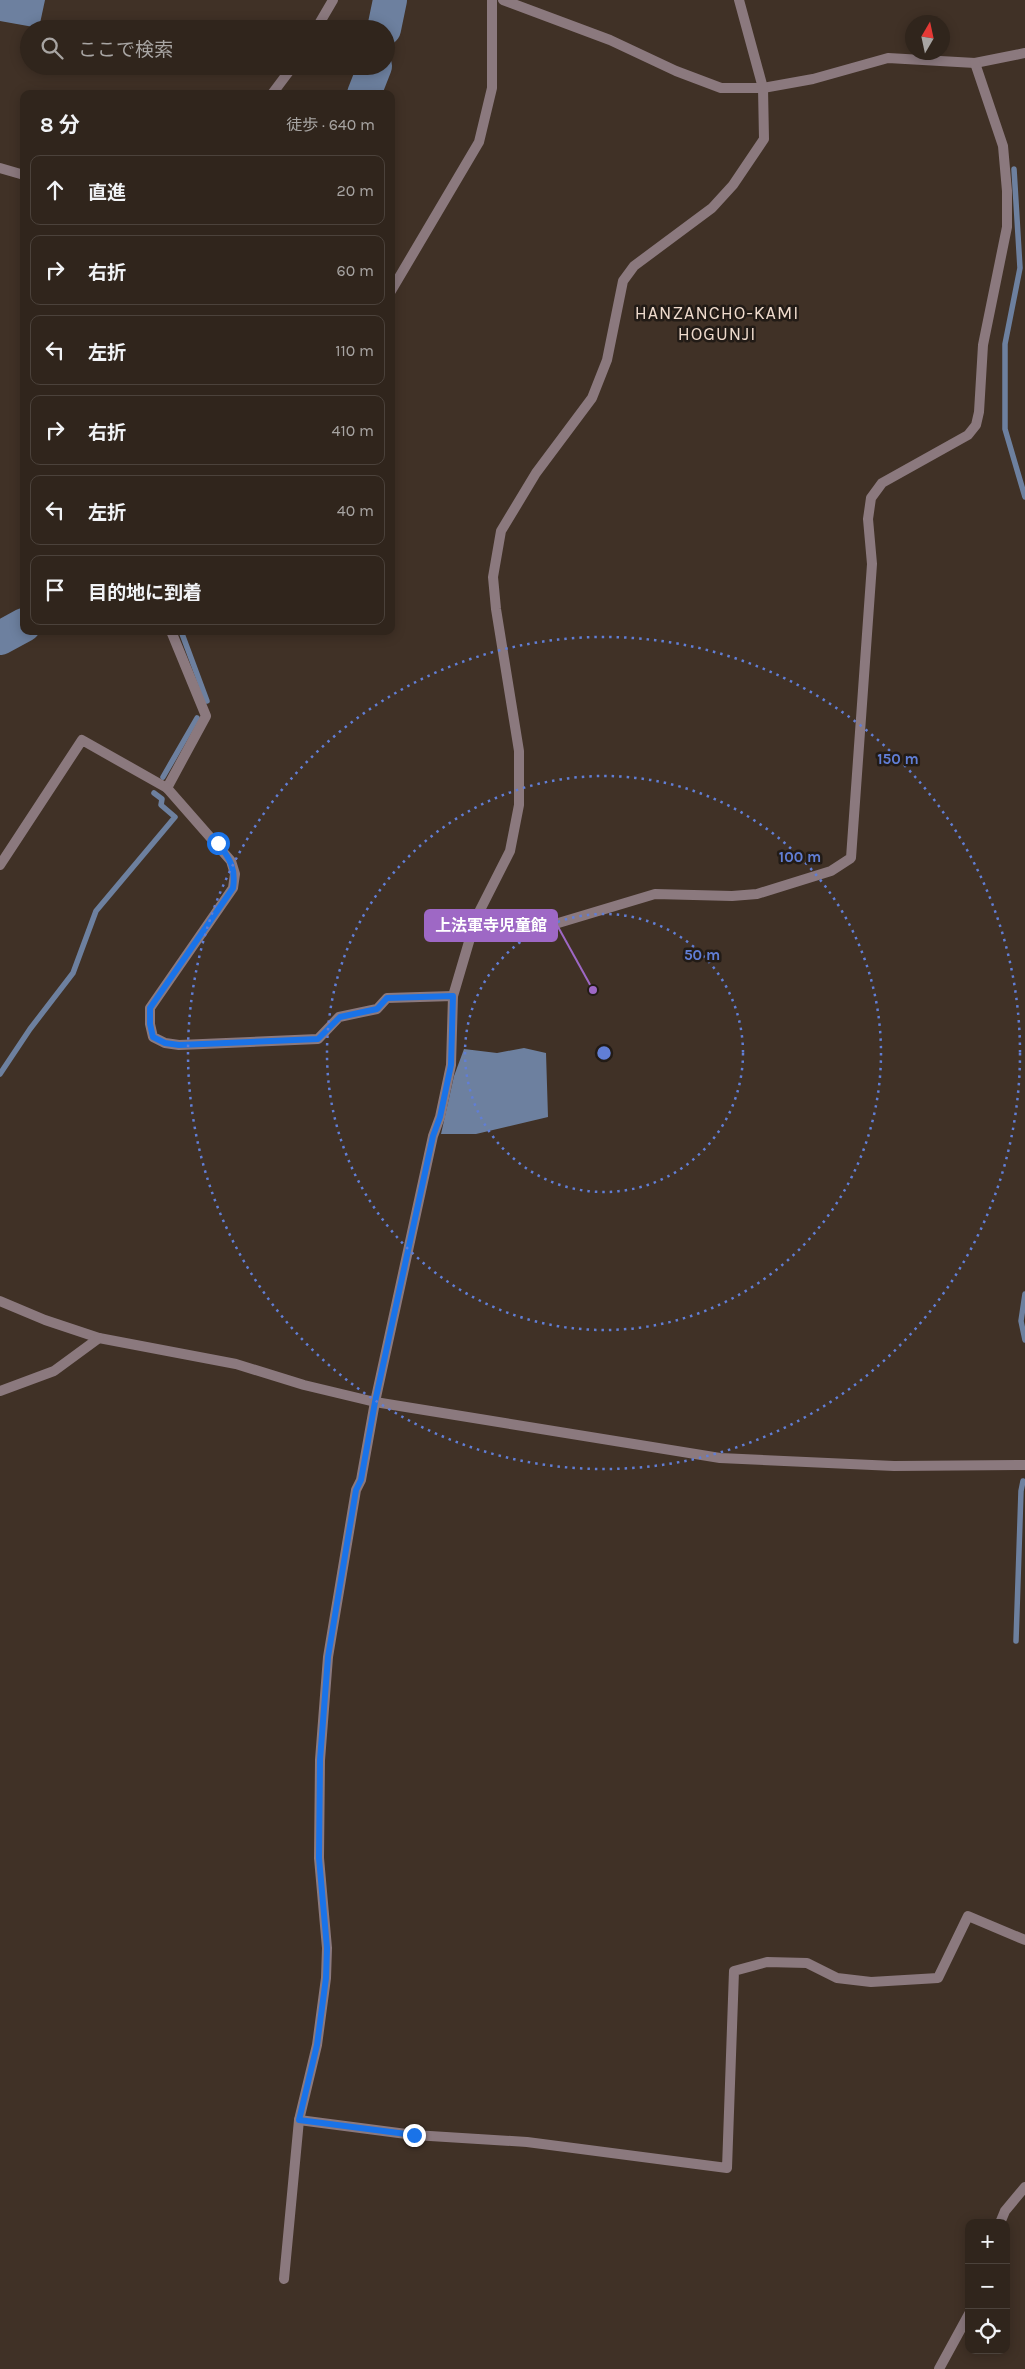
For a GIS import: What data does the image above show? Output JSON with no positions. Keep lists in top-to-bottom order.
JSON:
{
  "districts": ["HANZANCHO-KAMI HOGUNJI"],
  "places": ["上法軍寺児童館"],
  "north": "top",
  "page": {
    "search": "ここで検索",
    "heading": ["8 分", "徒歩 · 640 m"],
    "list": [
      ["直進", "20 m"],
      ["右折", "60 m"],
      ["左折", "110 m"],
      ["右折", "410 m"],
      ["左折", "40 m"],
      "目的地に到着"
    ],
    "map_buttons": ["+", "−"]
  },
  "rings": ["150 m", "100 m", "50 m"]
}
